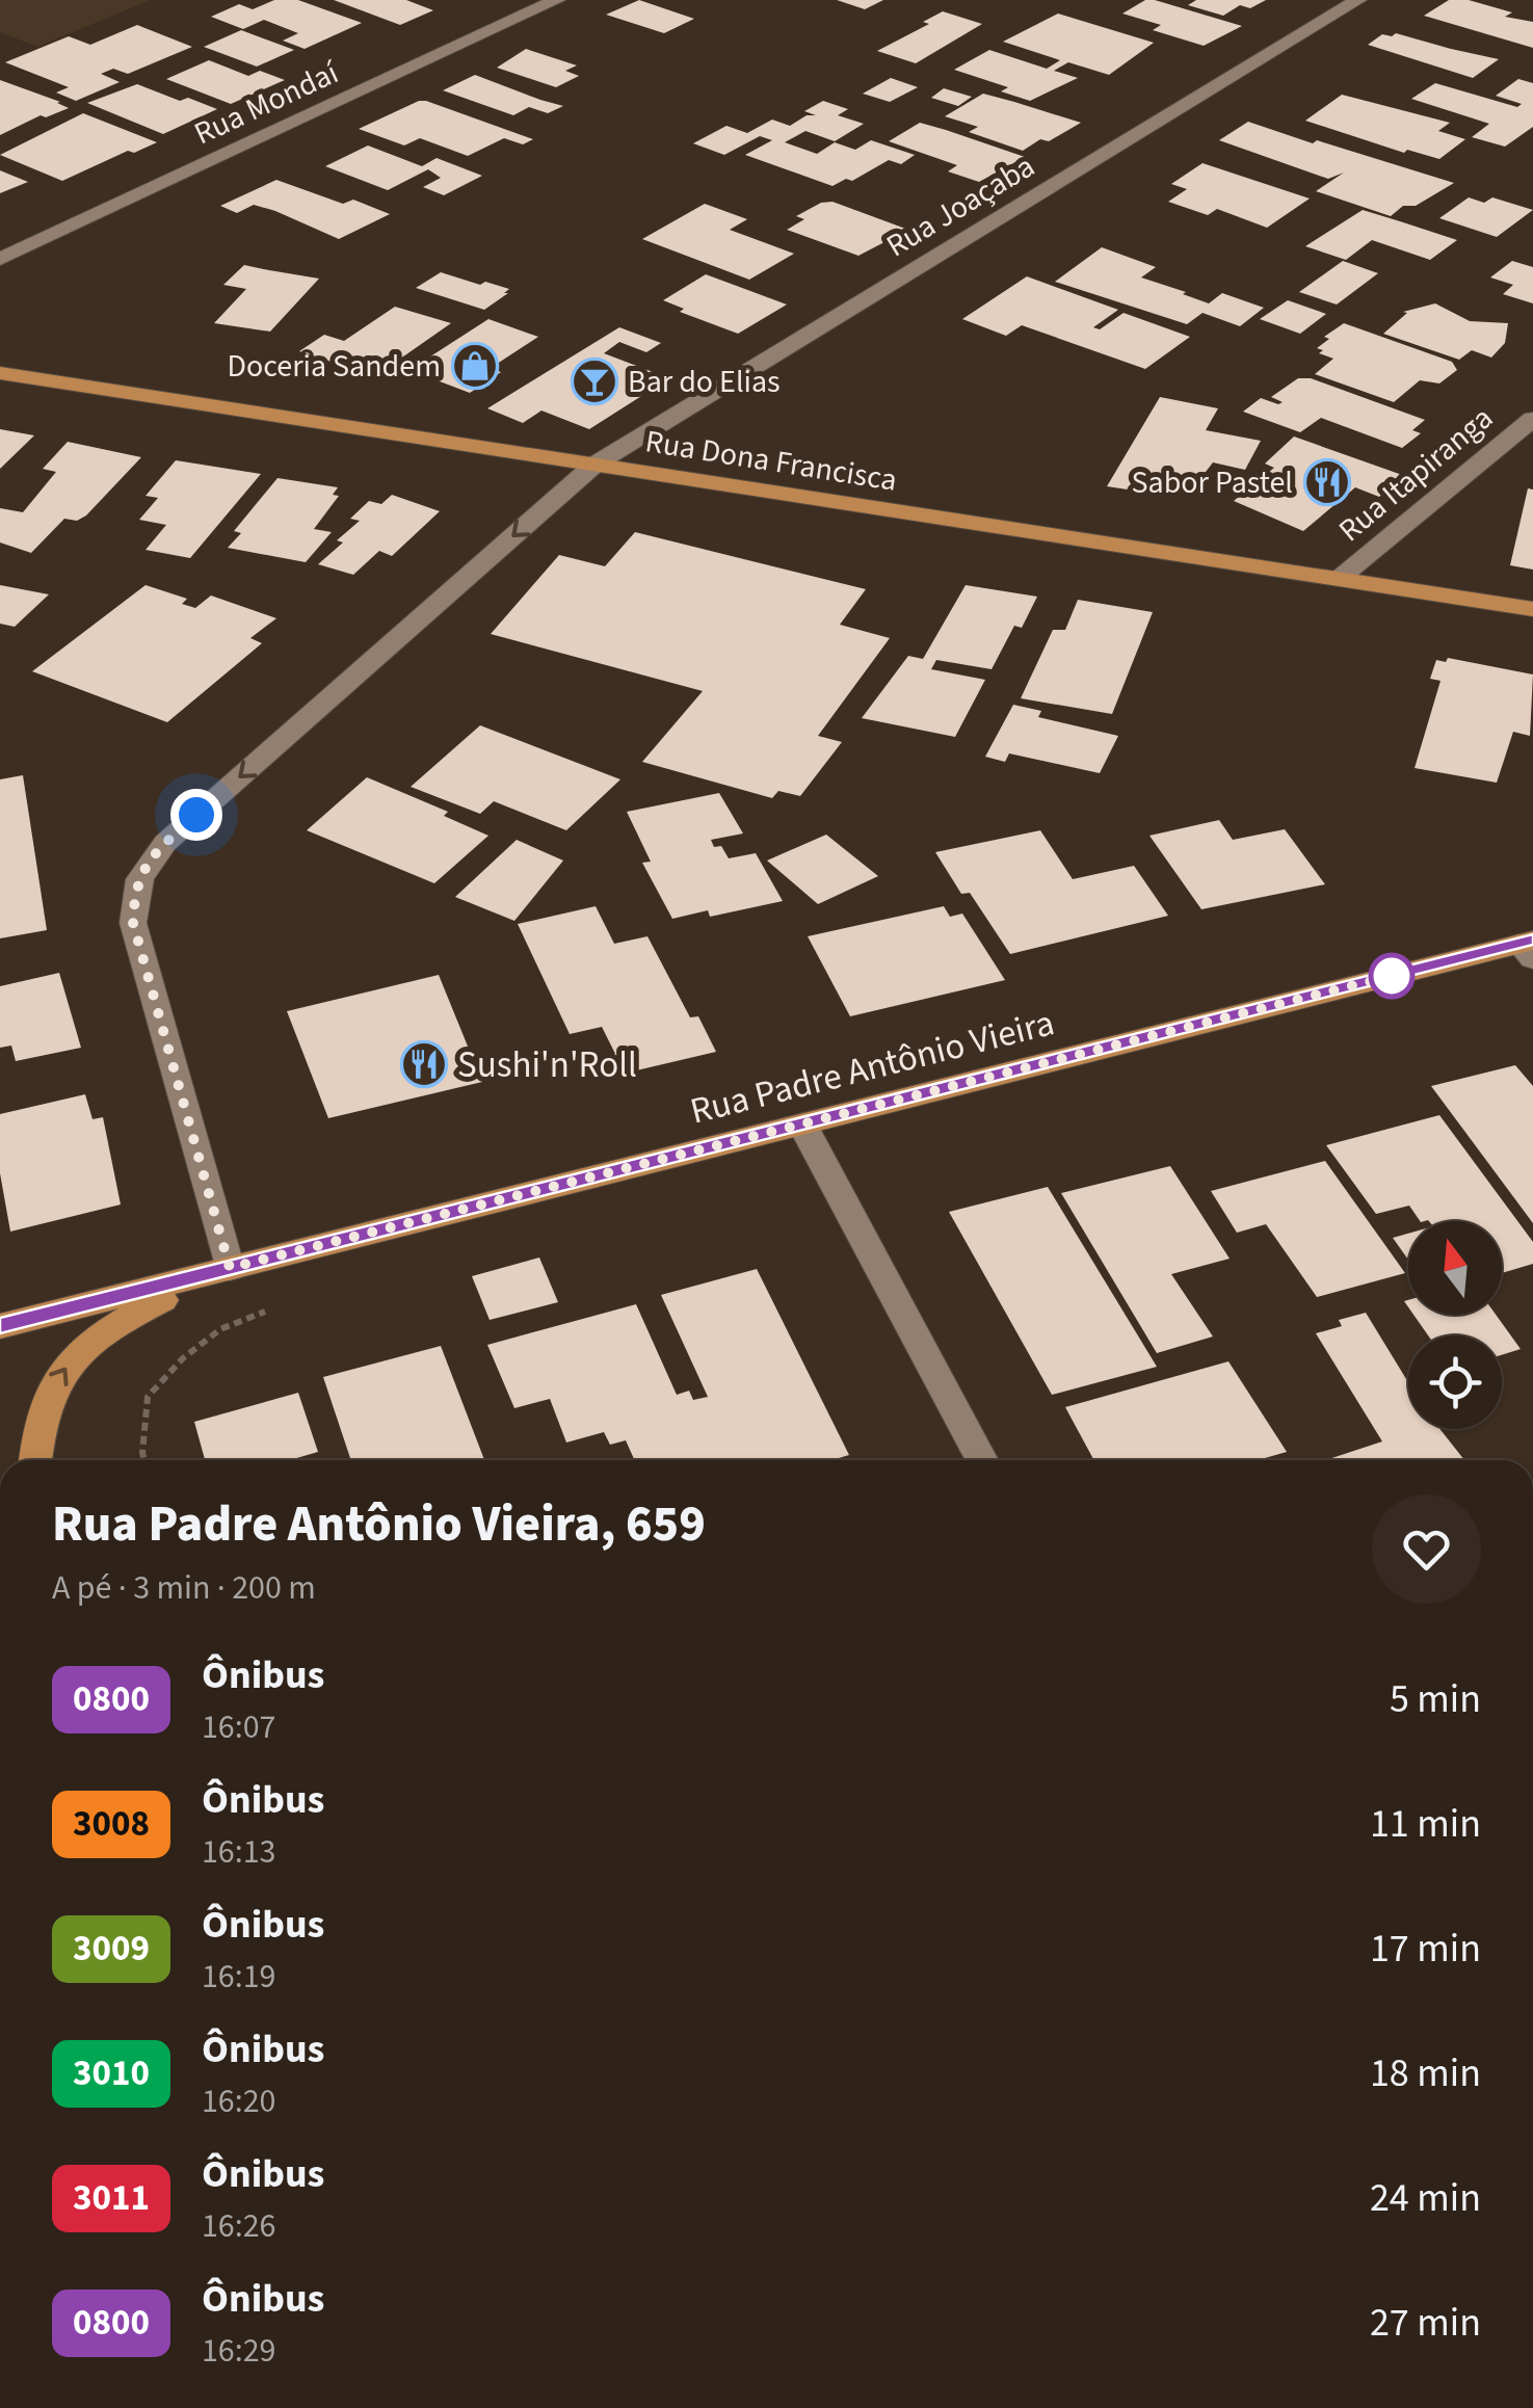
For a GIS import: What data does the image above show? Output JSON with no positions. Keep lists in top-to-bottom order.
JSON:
{
  "streets": {
    "main road": ["Rua Dona Francisca", "Rua Padre Antônio Vieira"],
    "street": ["Rua Mondaí", "Rua Joaçaba", "Rua Itapiranga"]
  },
  "crossings": [
    ["Rua Joaçaba", "Rua Dona Francisca"],
    ["Rua Joaçaba", "Rua Padre Antônio Vieira"],
    ["Rua Dona Francisca", "Rua Itapiranga"]
  ],
  "one_way": ["Rua Joaçaba"],
  "places": {
    "shop": ["Doceria Sandem"],
    "bar": ["Bar do Elias"],
    "restaurant": ["Sabor Pastel", "Sushi'n'Roll"]
  },
  "lines": ["bus line 0800"],
  "north": "top",
  "page": {
    "heading": ["Rua Padre Antônio Vieira, 659", "A pé · 3 min · 200 m"],
    "list": [
      {
        "mark": "0800",
        "name": "Ônibus",
        "note": "16:07",
        "value": "5 min"
      },
      {
        "mark": "3008",
        "name": "Ônibus",
        "note": "16:13",
        "value": "11 min"
      },
      {
        "mark": "3009",
        "name": "Ônibus",
        "note": "16:19",
        "value": "17 min"
      },
      {
        "mark": "3010",
        "name": "Ônibus",
        "note": "16:20",
        "value": "18 min"
      },
      {
        "mark": "3011",
        "name": "Ônibus",
        "note": "16:26",
        "value": "24 min"
      },
      {
        "mark": "0800",
        "name": "Ônibus",
        "note": "16:29",
        "value": "27 min"
      }
    ]
  }
}
